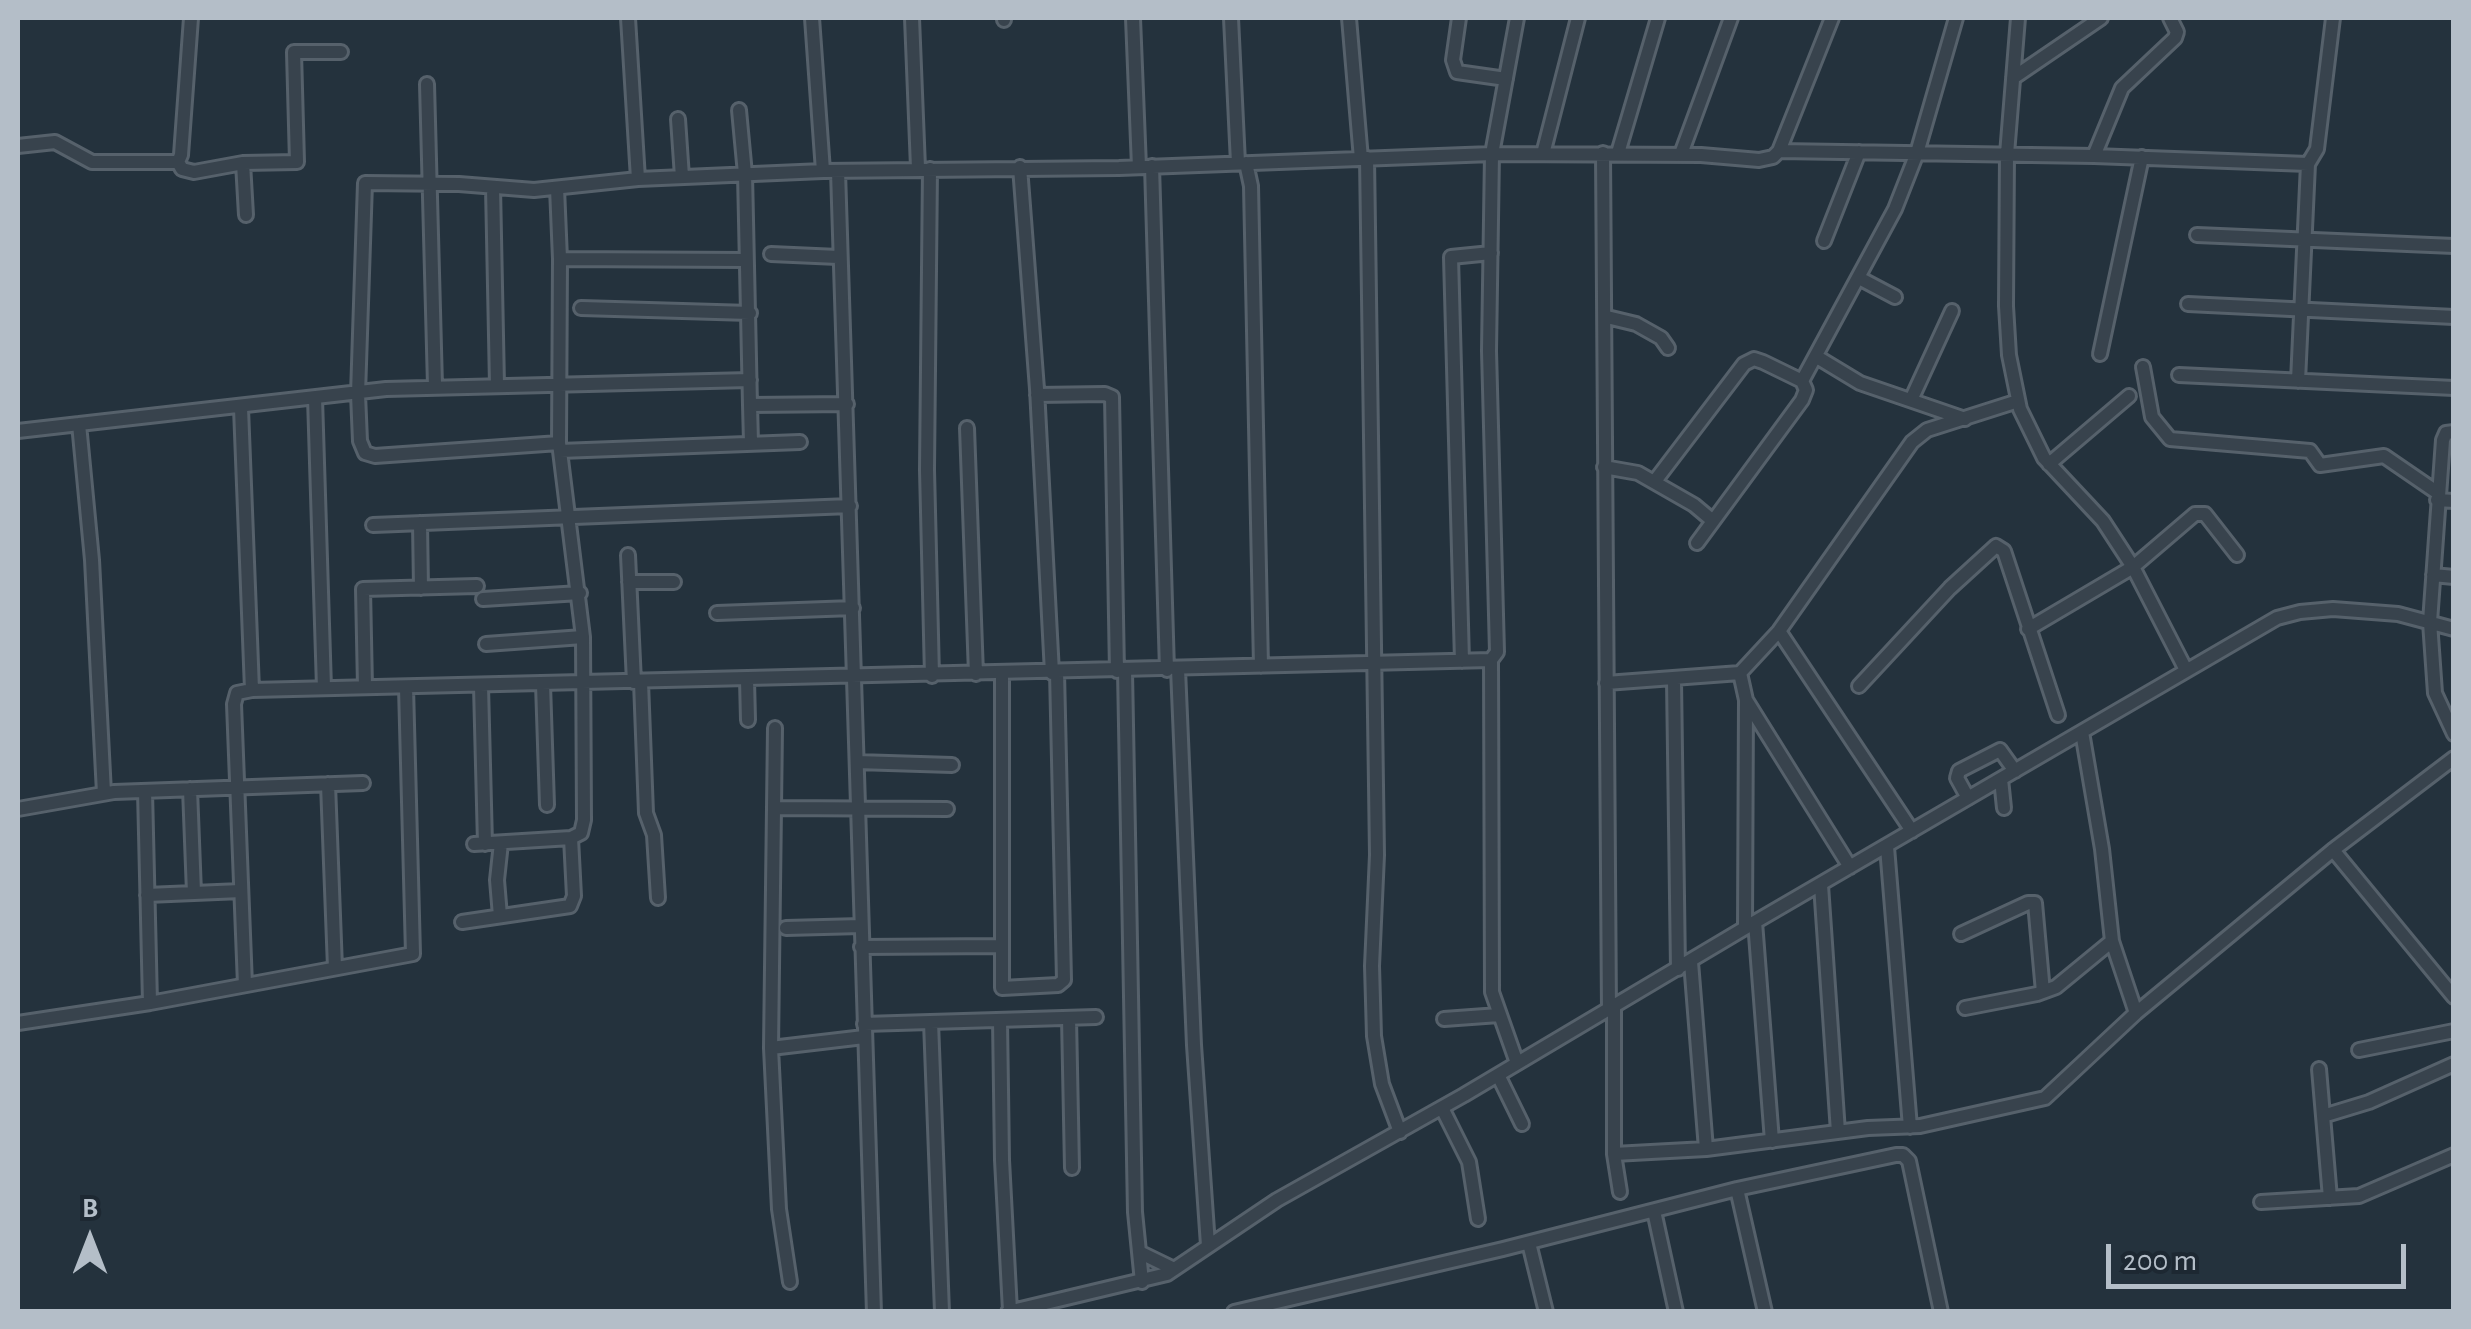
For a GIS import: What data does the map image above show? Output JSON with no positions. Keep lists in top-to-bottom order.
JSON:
{
  "scale_bar": "200 m",
  "north": "top"
}
